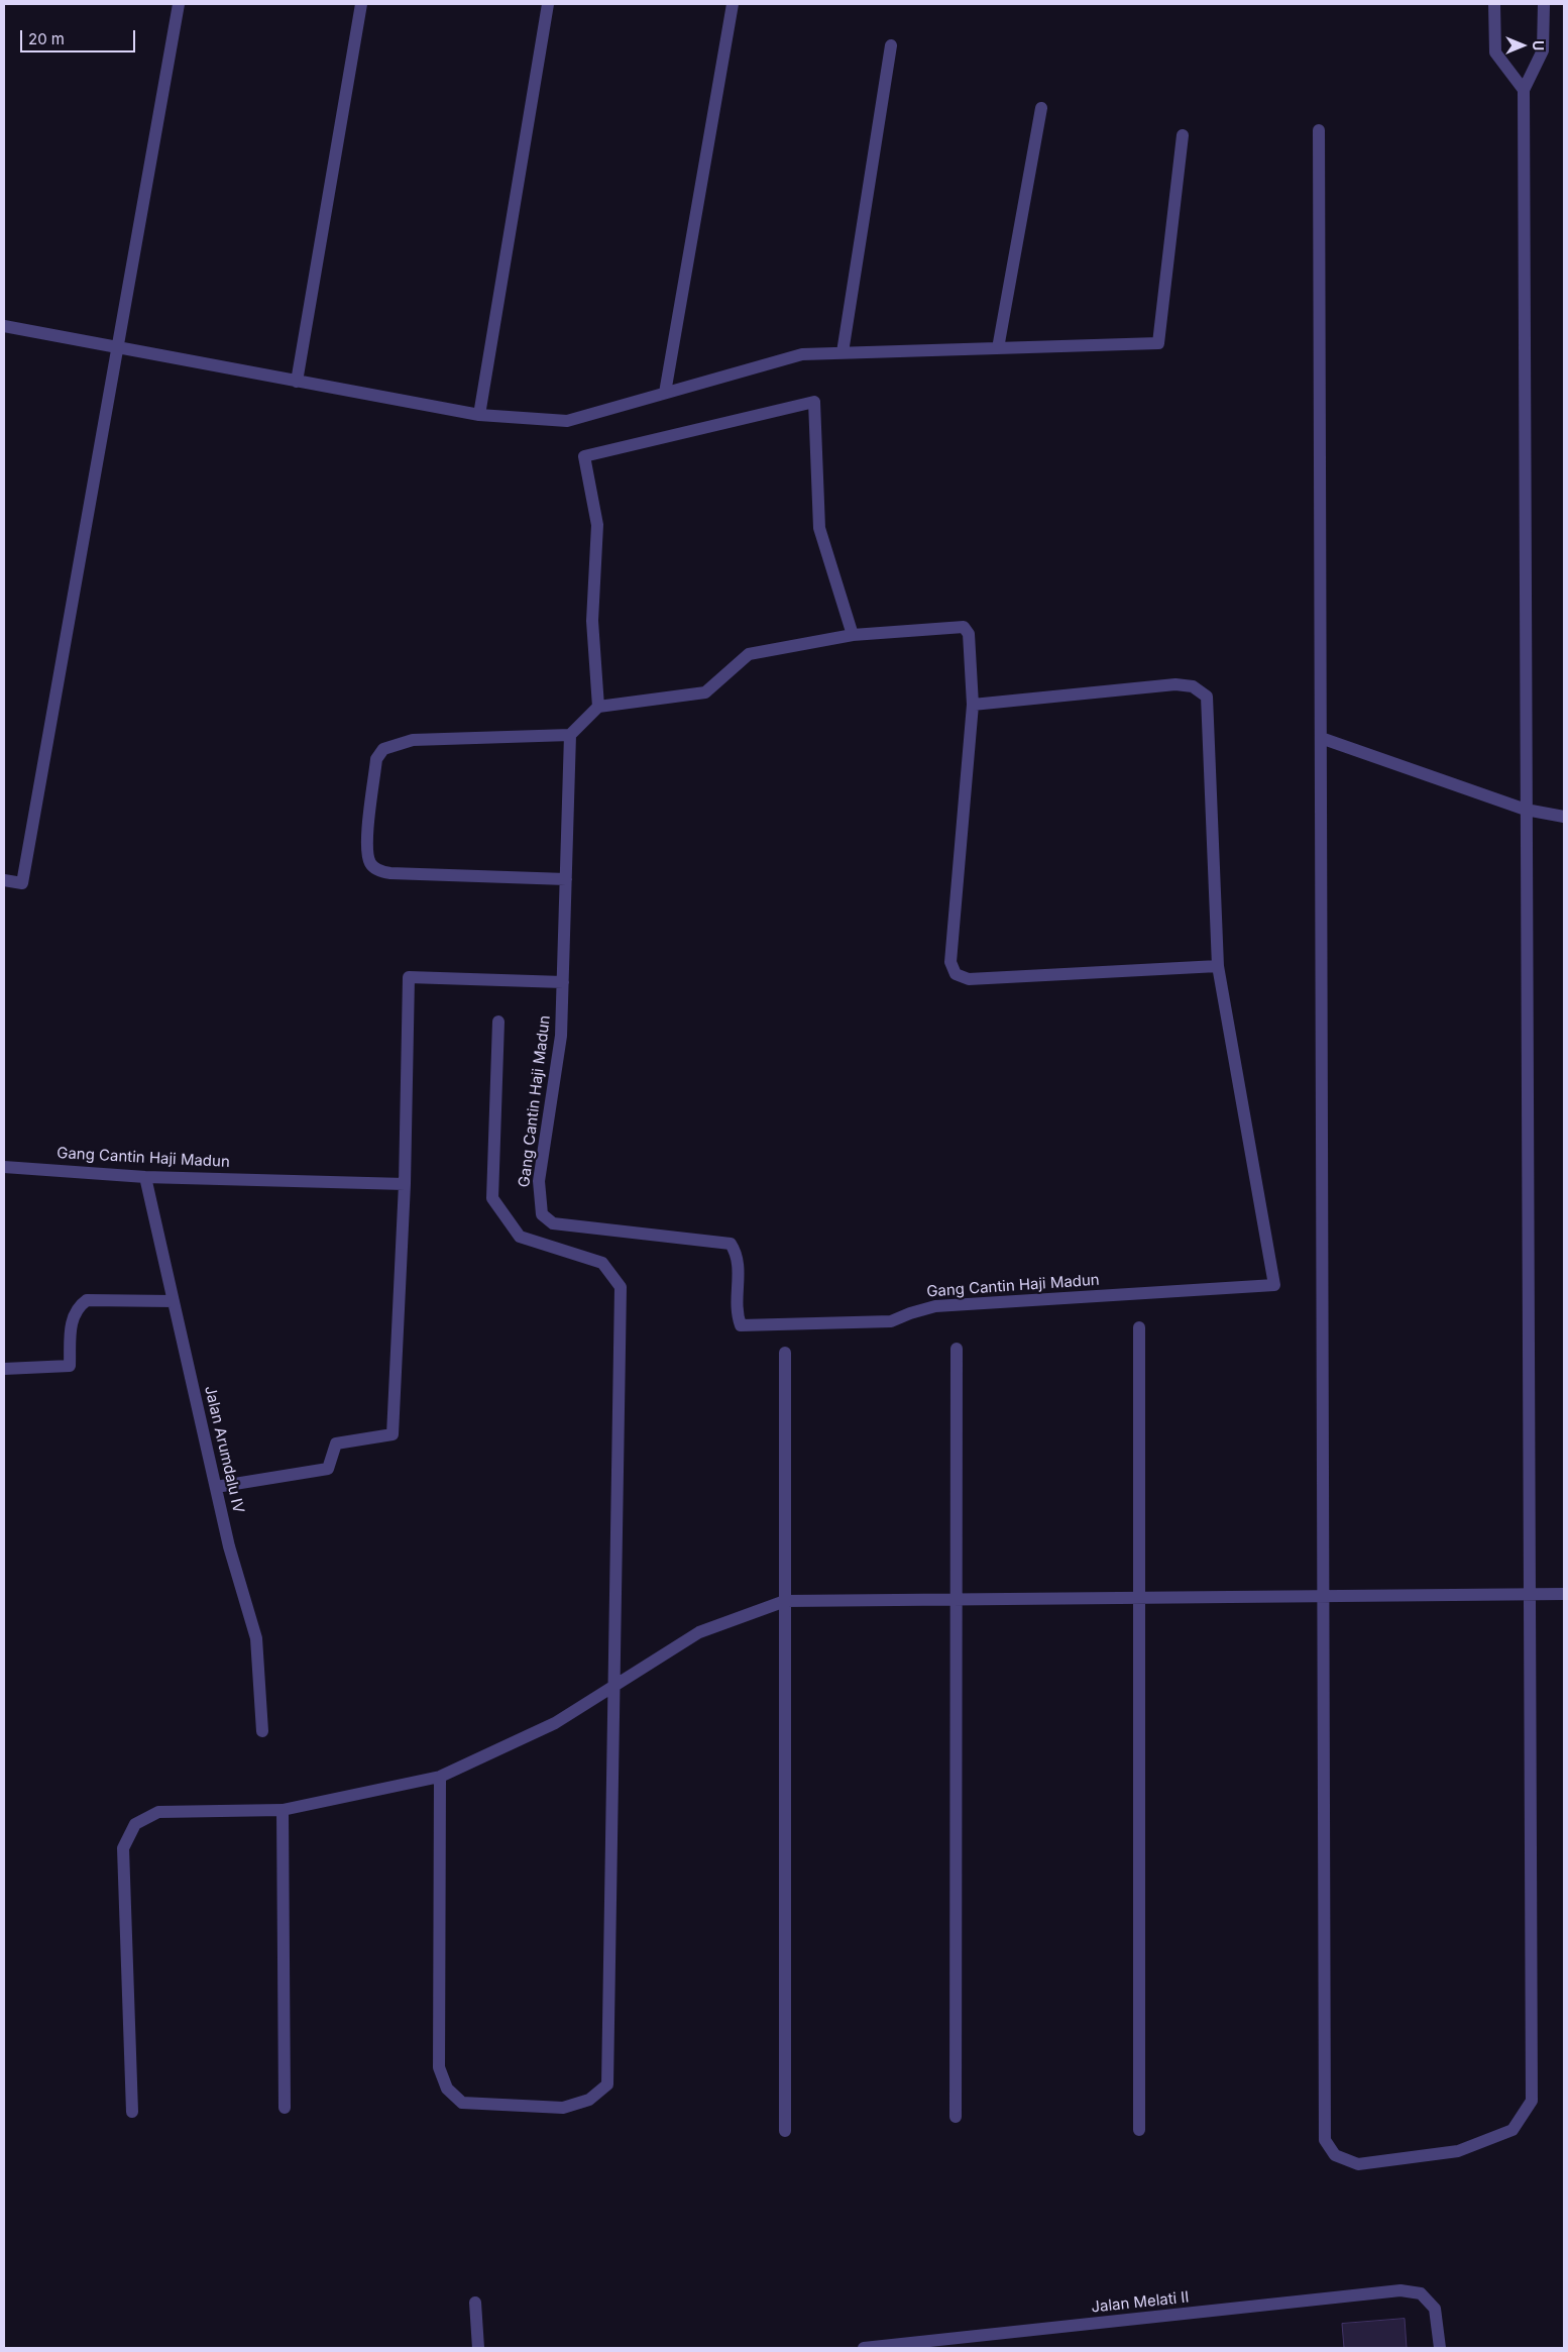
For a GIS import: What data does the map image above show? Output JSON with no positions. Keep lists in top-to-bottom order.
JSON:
{
  "streets": {
    "street": ["Gang Cantin Haji Madun", "Jalan Arumdalu IV", "Jalan Melati II"]
  },
  "crossings": [
    ["Gang Cantin Haji Madun", "Jalan Arumdalu IV"]
  ],
  "scale_bar": "20 m",
  "north": "right"
}
